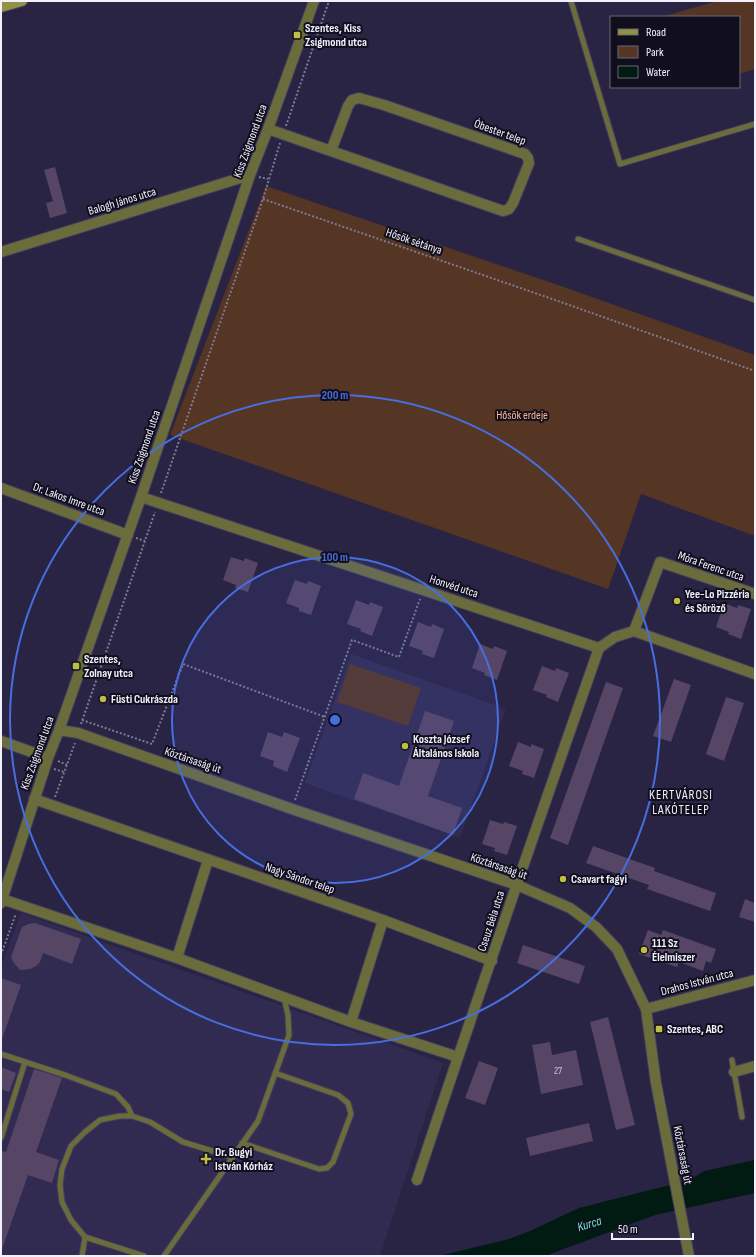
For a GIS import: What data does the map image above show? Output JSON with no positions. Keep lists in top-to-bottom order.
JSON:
{
  "streets": {
    "street": [
      "Óbester telep",
      "Kiss Zsigmond utca",
      "Balogh János utca",
      "Dr. Lakos Imre utca",
      "Móra Ferenc utca",
      "Honvéd utca",
      "Köztársaság út",
      "Nagy Sándor telep",
      "Cseuz Béla utca",
      "Drahos István utca"
    ],
    "path": ["Hősök sétánya"]
  },
  "crossings": [
    ["Óbester telep", "Kiss Zsigmond utca"],
    ["Kiss Zsigmond utca", "Balogh János utca"],
    ["Kiss Zsigmond utca", "Dr. Lakos Imre utca"],
    ["Kiss Zsigmond utca", "Honvéd utca"],
    ["Kiss Zsigmond utca", "Köztársaság út"],
    ["Kiss Zsigmond utca", "Nagy Sándor telep"],
    ["Honvéd utca", "Cseuz Béla utca"],
    ["Köztársaság út", "Cseuz Béla utca"],
    ["Köztársaság út", "Drahos István utca"],
    ["Nagy Sándor telep", "Cseuz Béla utca"]
  ],
  "districts": ["KERTVÁROSI LAKÓTELEP"],
  "water": ["Kurca"],
  "parks": ["Hősök erdeje"],
  "places": {
    "transit": ["Szentes, Kiss Zsigmond utca", "Szentes, Zolnay utca", "Szentes, ABC"],
    "other": [
      "Yee-Lo Pizzéria és Söröző",
      "Füsti Cukrászda",
      "Koszta József Általános Iskola",
      "Csavart fagyi",
      "111 Sz Élelmiszer"
    ],
    "health": ["Dr. Bugyi István Kórház"]
  },
  "house_numbers": ["27"],
  "legend": ["Road", "Park", "Water"],
  "scale_bar": "50 m",
  "rings": ["200 m", "100 m"]
}
